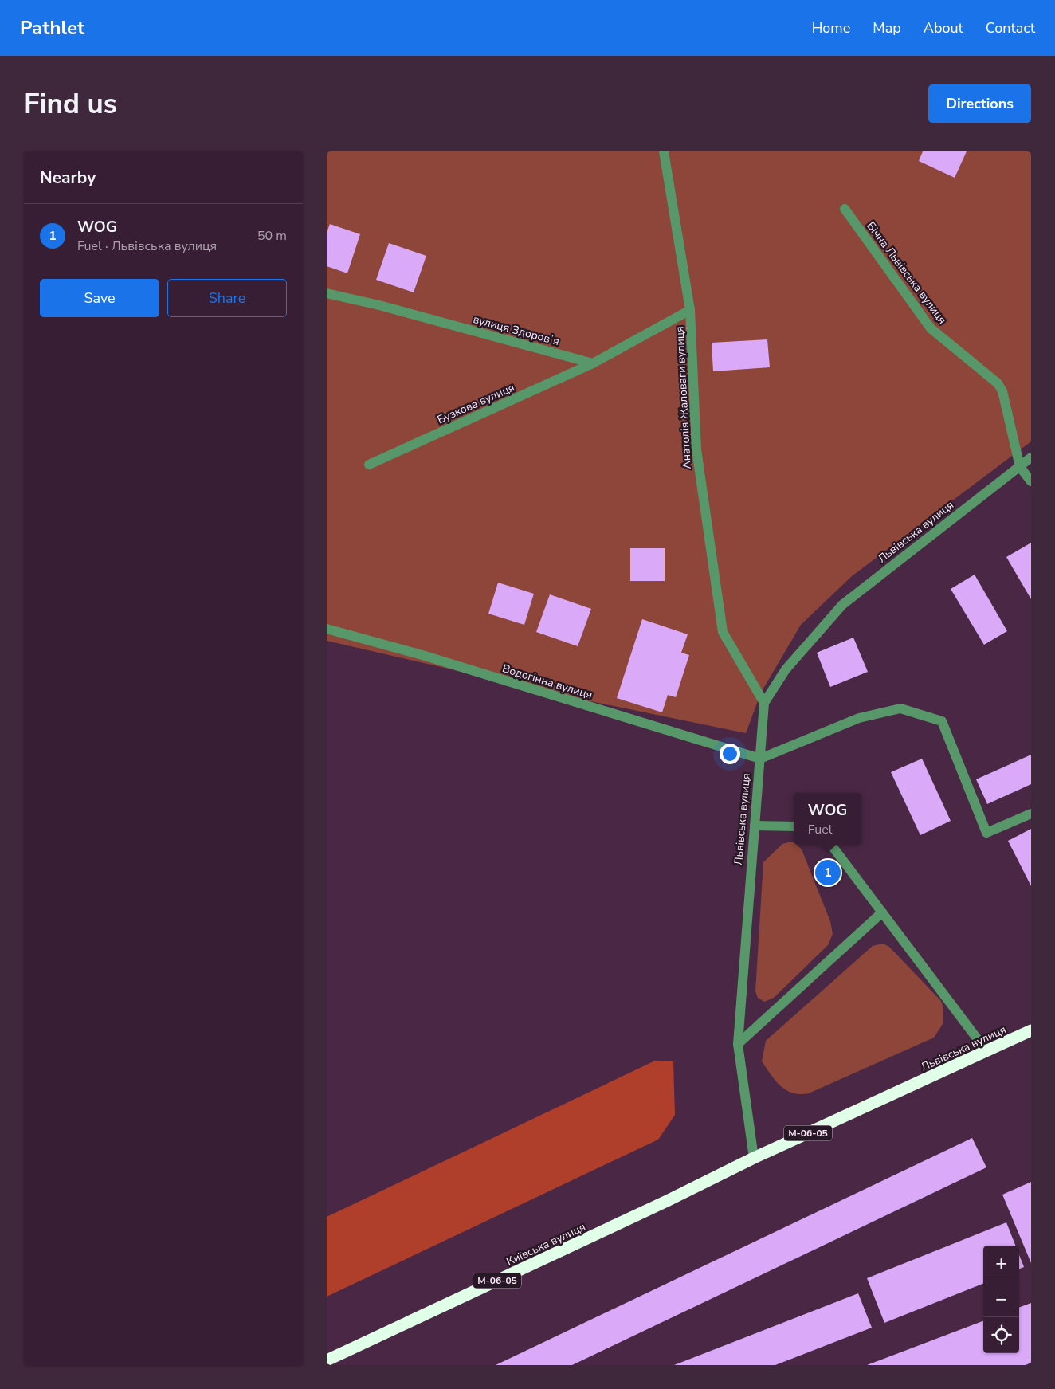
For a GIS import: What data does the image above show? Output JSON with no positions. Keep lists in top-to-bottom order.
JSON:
{
  "streets": {
    "highway": ["Львівська вулиця", "М-06-05", "Київська вулиця"],
    "street": [
      "Бічна Львівська вулиця",
      "вулиця Здоровʼя",
      "Анатолія Жаловаги вулиця",
      "Бузкова вулиця",
      "Водогінна вулиця"
    ]
  },
  "crossings": [
    ["Бічна Львівська вулиця", "Львівська вулиця"],
    ["вулиця Здоровʼя", "Бузкова вулиця"],
    ["Анатолія Жаловаги вулиця", "Львівська вулиця"],
    ["Львівська вулиця", "Водогінна вулиця"],
    ["Львівська вулиця", "Київська вулиця"]
  ],
  "page": {
    "header": "Pathlet",
    "nav": [
      "Home",
      "Map",
      "About",
      "Contact"
    ],
    "buttons": [
      "Directions",
      ["Save", "Share"]
    ],
    "title": "Find us",
    "heading": "Nearby",
    "list": [
      {
        "mark": "1",
        "name": "WOG",
        "note": "Fuel · Львівська вулиця",
        "value": "50 m"
      }
    ],
    "popup": ["WOG", "Fuel"],
    "pins": "1",
    "map_buttons": ["+", "−"]
  }
}
